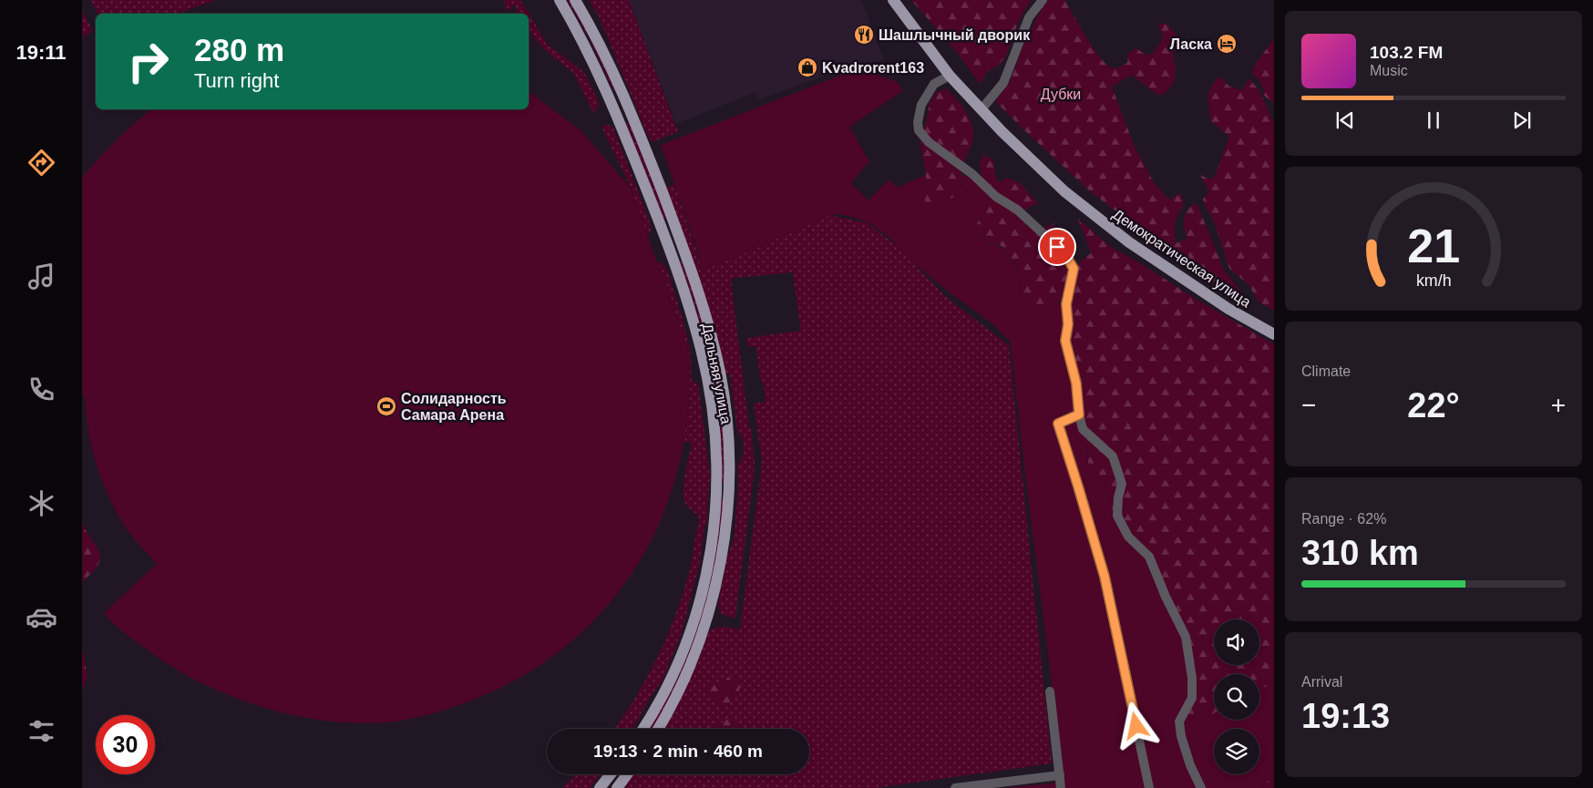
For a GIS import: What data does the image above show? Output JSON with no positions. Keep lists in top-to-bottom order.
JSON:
{
  "streets": {
    "main road": ["Демократическая улица", "Дальняя улица"]
  },
  "parks": ["Дубки"],
  "places": {
    "restaurant": ["Шашлычный дворик"],
    "hotel": ["Ласка"],
    "shop": ["Kvadrorent163"],
    "sports": ["Солидарность Самара Арена"]
  },
  "page": {
    "tabs": "19:11",
    "turn": ["280 m", "Turn right"],
    "song": ["103.2 FM", "Music"],
    "tile": [
      "Climate",
      ["Range · 62%", "310 km"],
      ["Arrival", "19:13"]
    ],
    "heat": ["−", "22°", "+"],
    "limit": "30",
    "trip": "19:13 · 2 min · 460 m",
    "gauge": ["21", "km/h"]
  }
}
